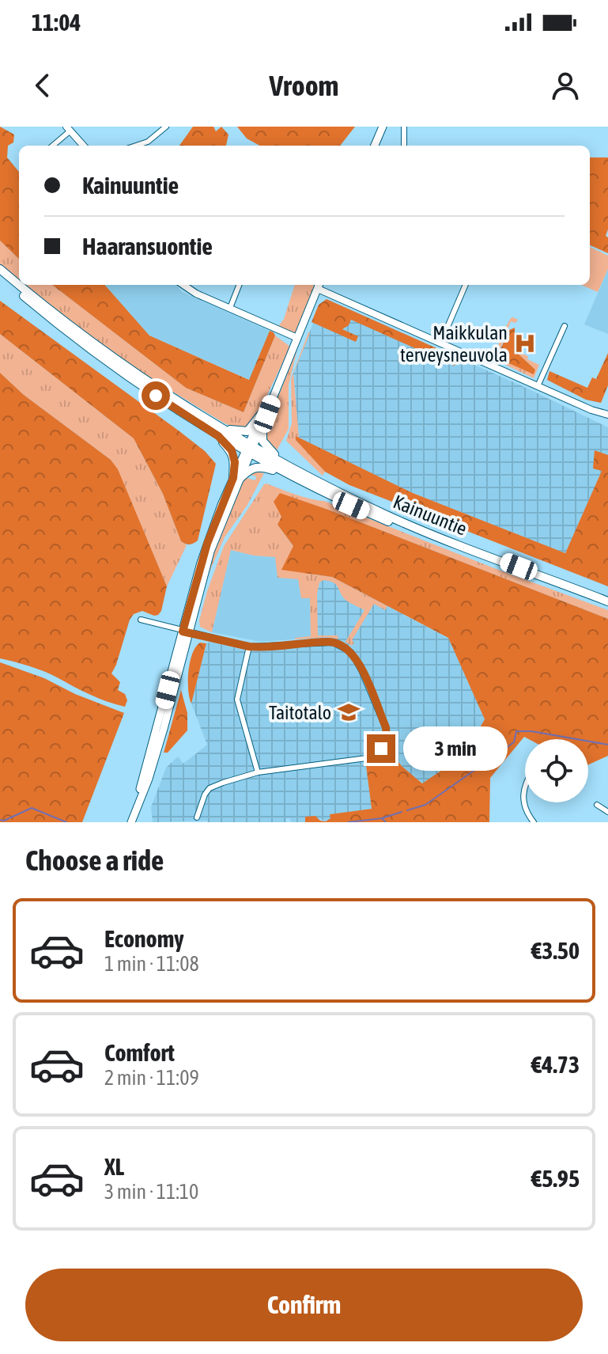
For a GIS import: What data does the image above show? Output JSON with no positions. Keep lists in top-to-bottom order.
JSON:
{
  "streets": {
    "highway": ["Kainuuntie"]
  },
  "places": {
    "hospital": ["Maikkulan terveysneuvola"],
    "school or university": ["Taitotalo"]
  },
  "page": {
    "status": "11:04",
    "header": "Vroom",
    "banner": ["Kainuuntie", "Haaransuontie"],
    "bubble": "3 min",
    "heading": "Choose a ride",
    "list": [
      {
        "name": "Economy",
        "note": "1 min · 11:08",
        "value": "€3.50"
      },
      {
        "name": "Comfort",
        "note": "2 min · 11:09",
        "value": "€4.73"
      },
      {
        "name": "XL",
        "note": "3 min · 11:10",
        "value": "€5.95"
      }
    ],
    "buttons": "Confirm"
  }
}
